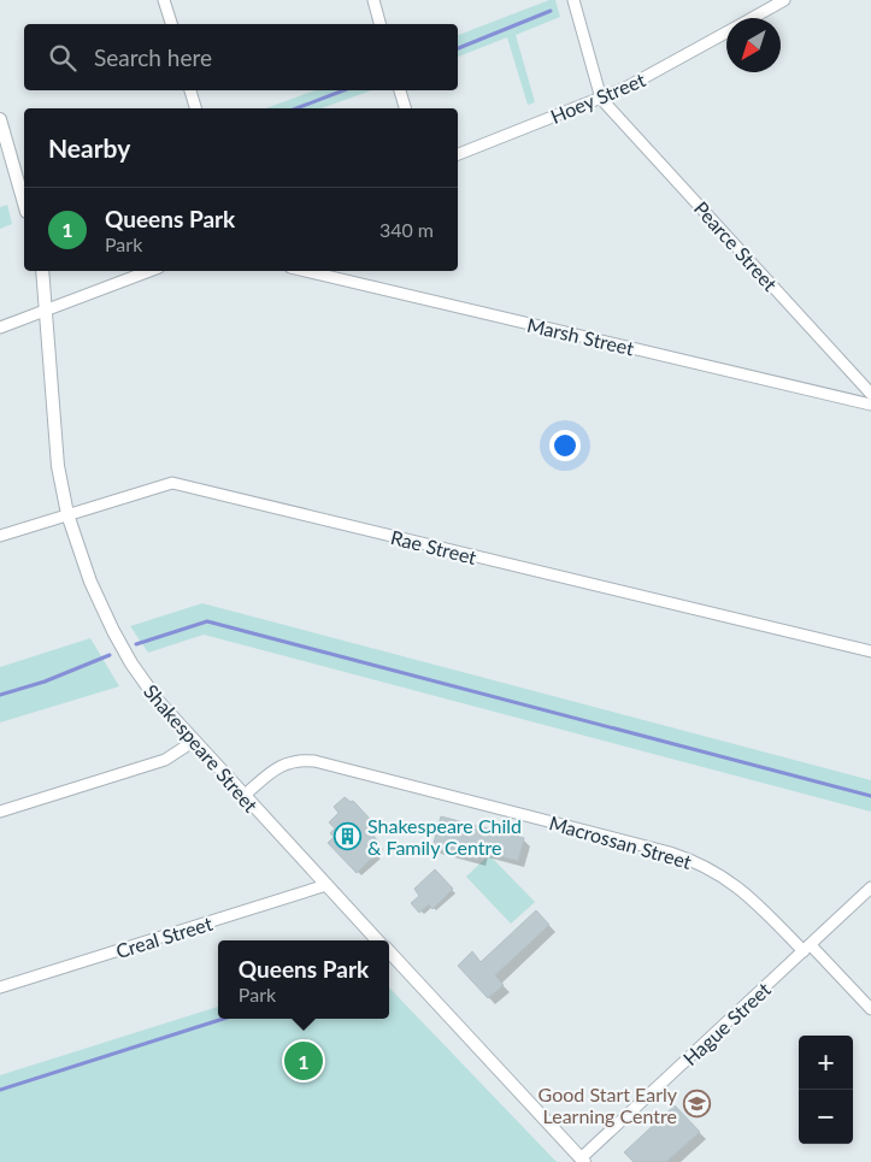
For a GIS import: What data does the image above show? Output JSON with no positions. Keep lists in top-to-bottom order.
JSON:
{
  "streets": {
    "street": [
      "Hoey Street",
      "Pearce Street",
      "Marsh Street",
      "Rae Street",
      "Shakespeare Street",
      "Macrossan Street",
      "Creal Street",
      "Hague Street"
    ]
  },
  "crossings": [
    ["Hoey Street", "Pearce Street"],
    ["Rae Street", "Shakespeare Street"],
    ["Shakespeare Street", "Macrossan Street"],
    ["Shakespeare Street", "Creal Street"],
    ["Shakespeare Street", "Hague Street"],
    ["Macrossan Street", "Hague Street"]
  ],
  "places": {
    "building": ["Shakespeare Child & Family Centre"],
    "school or university": ["Good Start Early Learning Centre"]
  },
  "north": "bottom left",
  "page": {
    "search": "Search here",
    "heading": "Nearby",
    "list": [
      {
        "mark": "1",
        "name": "Queens Park",
        "note": "Park",
        "value": "340 m"
      }
    ],
    "popup": ["Queens Park", "Park"],
    "map_buttons": ["+", "−"],
    "pins": "1"
  }
}
